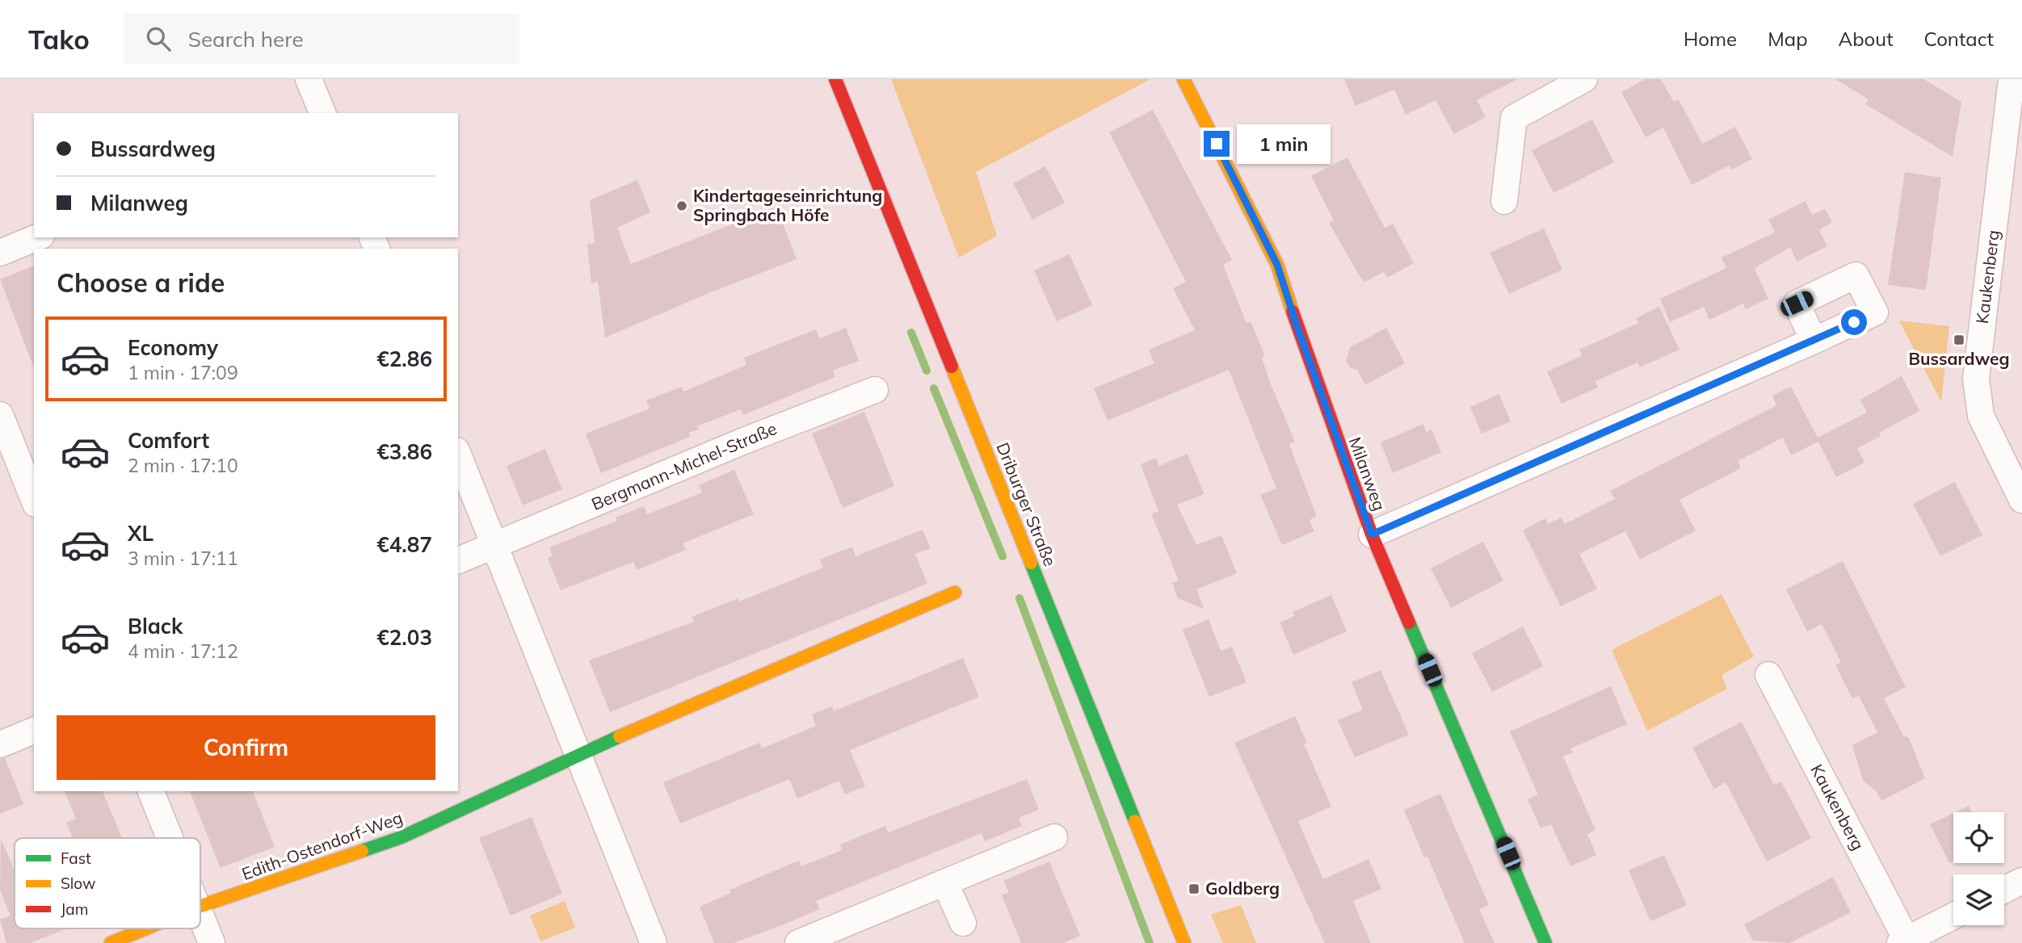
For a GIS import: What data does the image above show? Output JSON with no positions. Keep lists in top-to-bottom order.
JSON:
{
  "streets": {
    "street": [
      "Kaukenberg",
      "Bergmann-Michel-Straße",
      "Milanweg",
      "Driburger Straße",
      "Edith-Ostendorf-Weg"
    ]
  },
  "places": {
    "other": ["Kindertageseinrichtung Springbach Höfe"],
    "transit": ["Bussardweg", "Goldberg"]
  },
  "legend": ["Fast", "Slow", "Jam"],
  "page": {
    "header": "Tako",
    "search": "Search here",
    "nav": [
      "Home",
      "Map",
      "About",
      "Contact"
    ],
    "banner": ["Bussardweg", "Milanweg"],
    "bubble": "1 min",
    "heading": "Choose a ride",
    "list": [
      {
        "name": "Economy",
        "note": "1 min · 17:09",
        "value": "€2.86"
      },
      {
        "name": "Comfort",
        "note": "2 min · 17:10",
        "value": "€3.86"
      },
      {
        "name": "XL",
        "note": "3 min · 17:11",
        "value": "€4.87"
      },
      {
        "name": "Black",
        "note": "4 min · 17:12",
        "value": "€2.03"
      }
    ],
    "buttons": "Confirm"
  }
}
